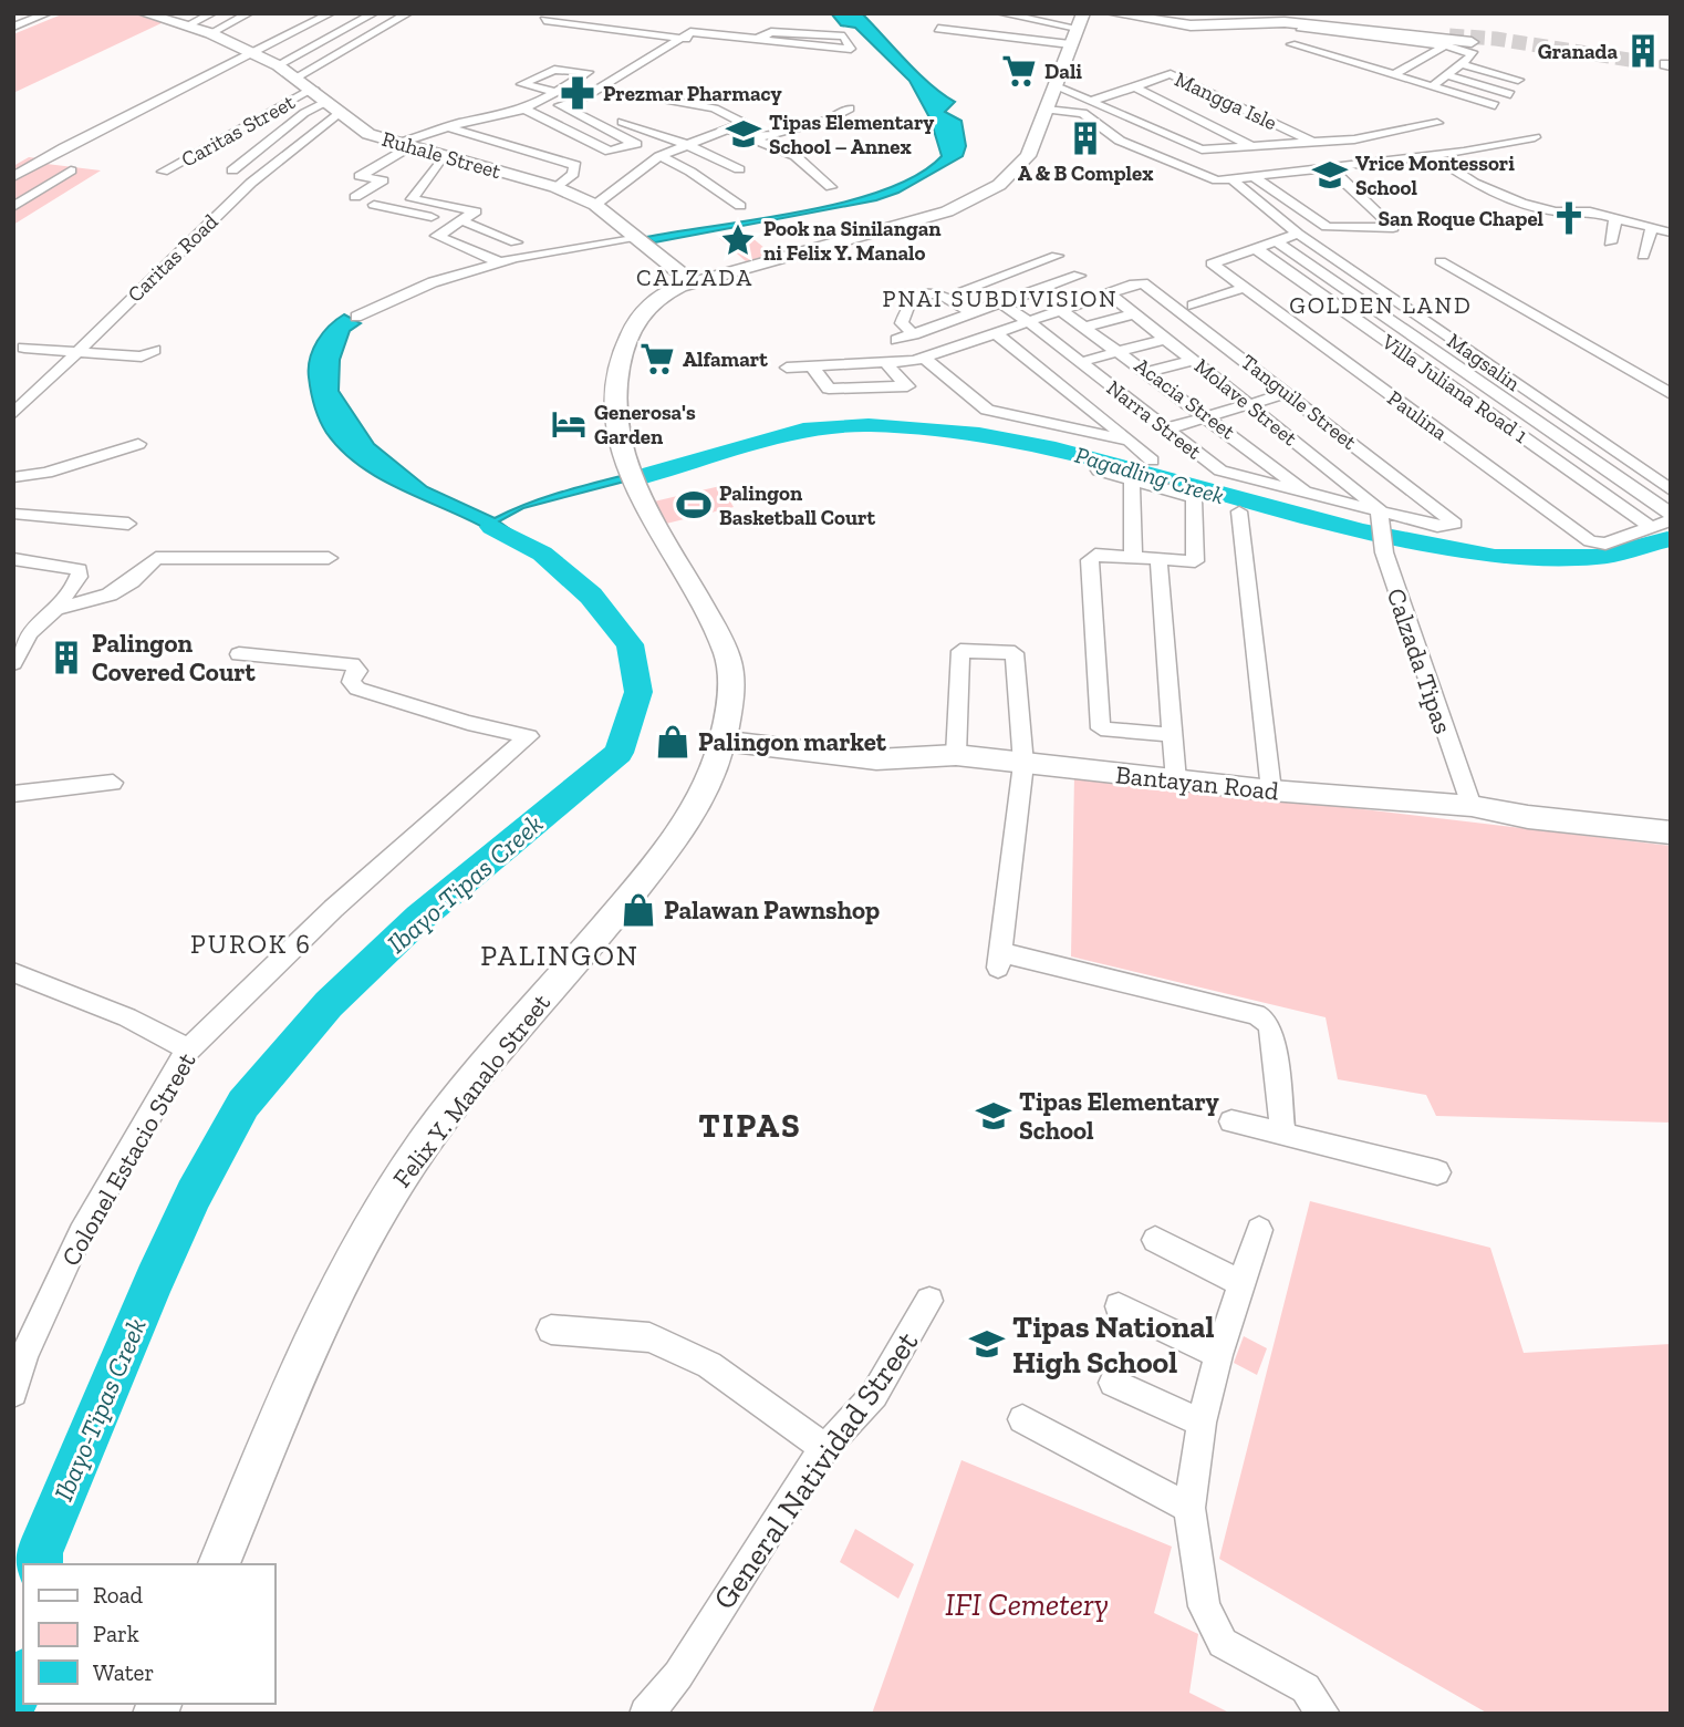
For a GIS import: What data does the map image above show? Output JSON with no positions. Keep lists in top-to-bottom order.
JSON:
{
  "streets": {
    "main road": ["Felix Y. Manalo Street"],
    "street": [
      "Mangga Isle",
      "Caritas Street",
      "Ruhale Street",
      "Caritas Road",
      "Magsalin",
      "Villa Juliana Road 1",
      "Acacia Street",
      "Molave Street",
      "Tanguile Street",
      "Paulina",
      "Narra Street",
      "Calzada Tipas",
      "Bantayan Road",
      "Colonel Estacio Street",
      "General Natividad Street"
    ]
  },
  "crossings": [
    ["Caritas Street", "Ruhale Street"],
    ["Ruhale Street", "Caritas Road"],
    ["Ruhale Street", "Felix Y. Manalo Street"],
    ["Villa Juliana Road 1", "Paulina"],
    ["Acacia Street", "Narra Street"],
    ["Molave Street", "Tanguile Street"],
    ["Molave Street", "Narra Street"],
    ["Molave Street", "Calzada Tipas"],
    ["Tanguile Street", "Narra Street"],
    ["Narra Street", "Calzada Tipas"],
    ["Calzada Tipas", "Bantayan Road"],
    ["Bantayan Road", "Felix Y. Manalo Street"]
  ],
  "districts": [
    "CALZADA",
    "PNAI SUBDIVISION",
    "GOLDEN LAND",
    "PUROK 6",
    "PALINGON",
    "TIPAS"
  ],
  "water": ["Pagadling Creek", "Ibayo-Tipas Creek"],
  "parks": ["IFI Cemetery"],
  "places": {
    "building": ["Granada", "A & B Complex", "Palingon Covered Court"],
    "supermarket": ["Dali", "Alfamart"],
    "pharmacy": ["Prezmar Pharmacy"],
    "school or university": [
      "Tipas Elementary School – Annex",
      "Vrice Montessori School",
      "Tipas Elementary School",
      "Tipas National High School"
    ],
    "church": ["San Roque Chapel"],
    "place": ["Pook na Sinilangan ni Felix Y. Manalo"],
    "hotel": ["Generosa's Garden"],
    "sports": ["Palingon Basketball Court"],
    "shop": ["Palingon market", "Palawan Pawnshop"]
  },
  "legend": ["Road", "Park", "Water"]
}
